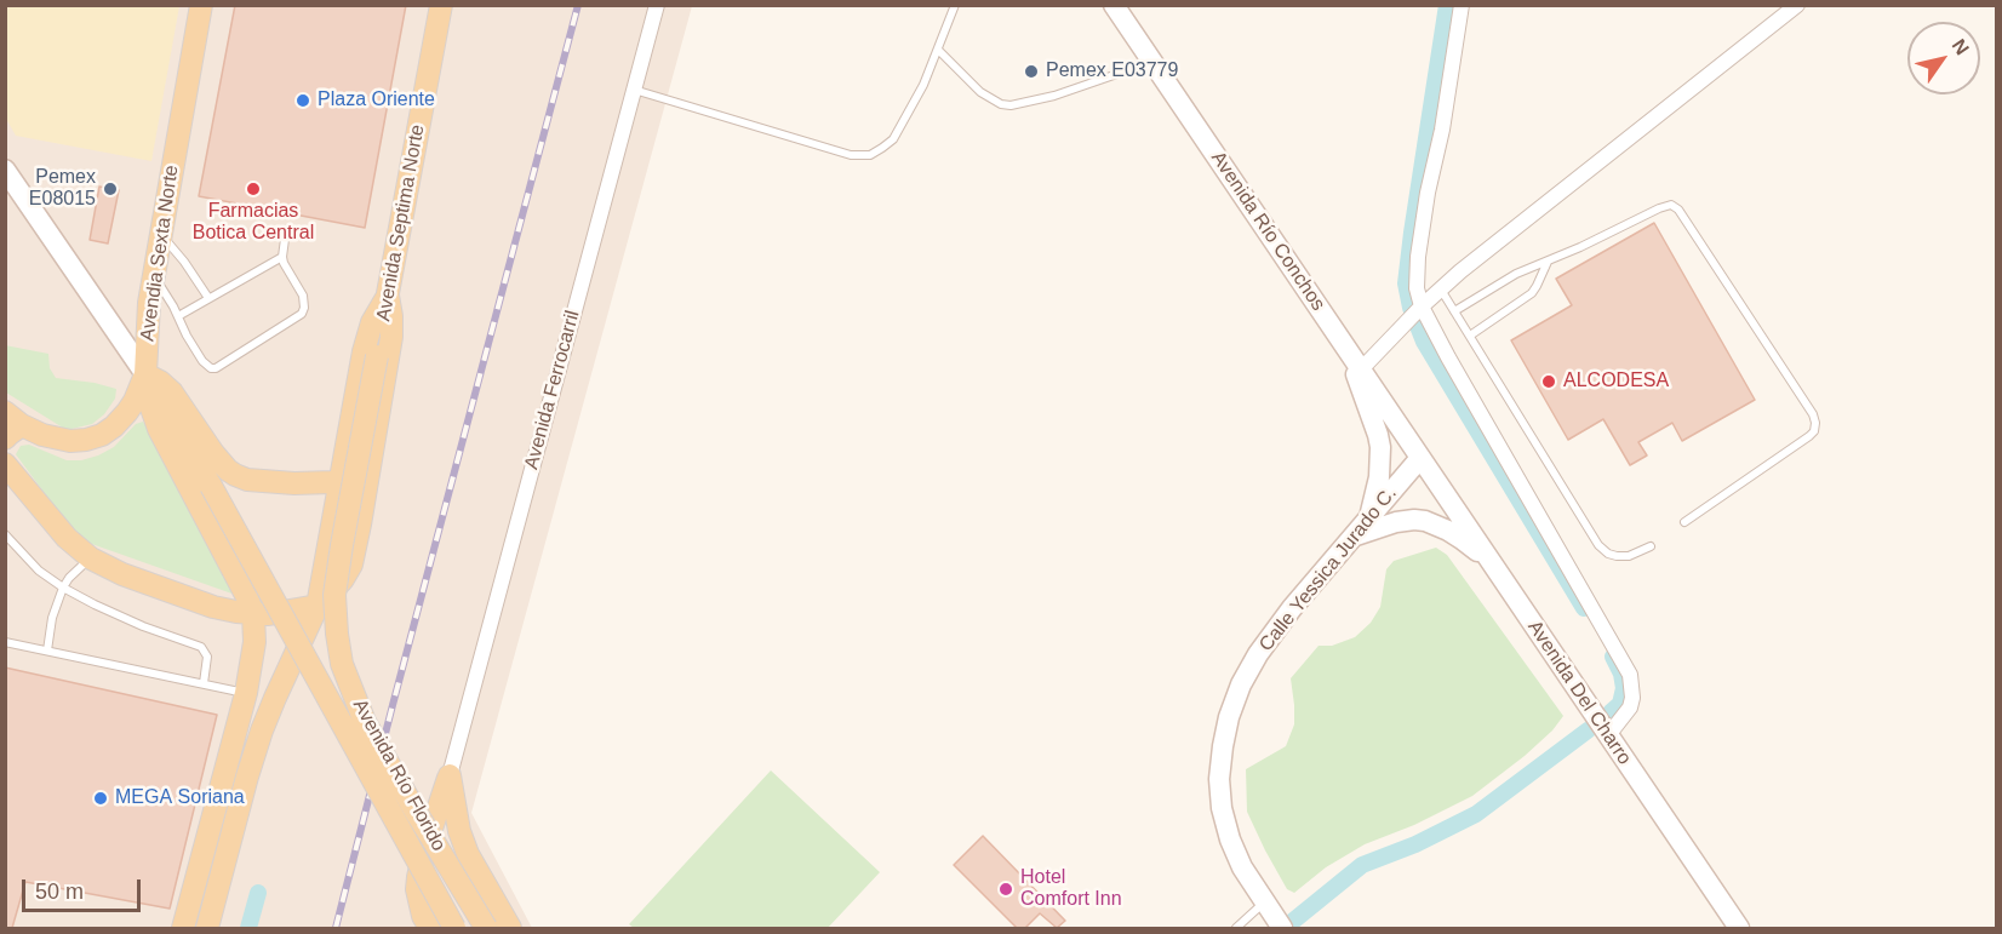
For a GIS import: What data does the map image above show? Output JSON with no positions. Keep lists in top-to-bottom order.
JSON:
{
  "streets": {
    "main road": [
      "Avenida Septima Norte",
      "Avenida Río Conchos",
      "Avendia Sexta Norte",
      "Calle Yessica Jurado C.",
      "Avenida Del Charro",
      "Avenida Río Florido"
    ],
    "street": ["Avenida Ferrocarril"]
  },
  "crossings": [
    ["Avenida Septima Norte", "Avenida Río Florido"],
    ["Avenida Río Conchos", "Calle Yessica Jurado C."],
    ["Avenida Río Conchos", "Avenida Del Charro"],
    ["Avendia Sexta Norte", "Avenida Río Florido"],
    ["Calle Yessica Jurado C.", "Avenida Del Charro"]
  ],
  "places": [
    "Pemex E03779",
    "Plaza Oriente",
    "Pemex E08015",
    "Farmacias Botica Central",
    "ALCODESA",
    "MEGA Soriana",
    "Hotel Comfort Inn"
  ],
  "scale_bar": "50 m",
  "north": "top right"
}
